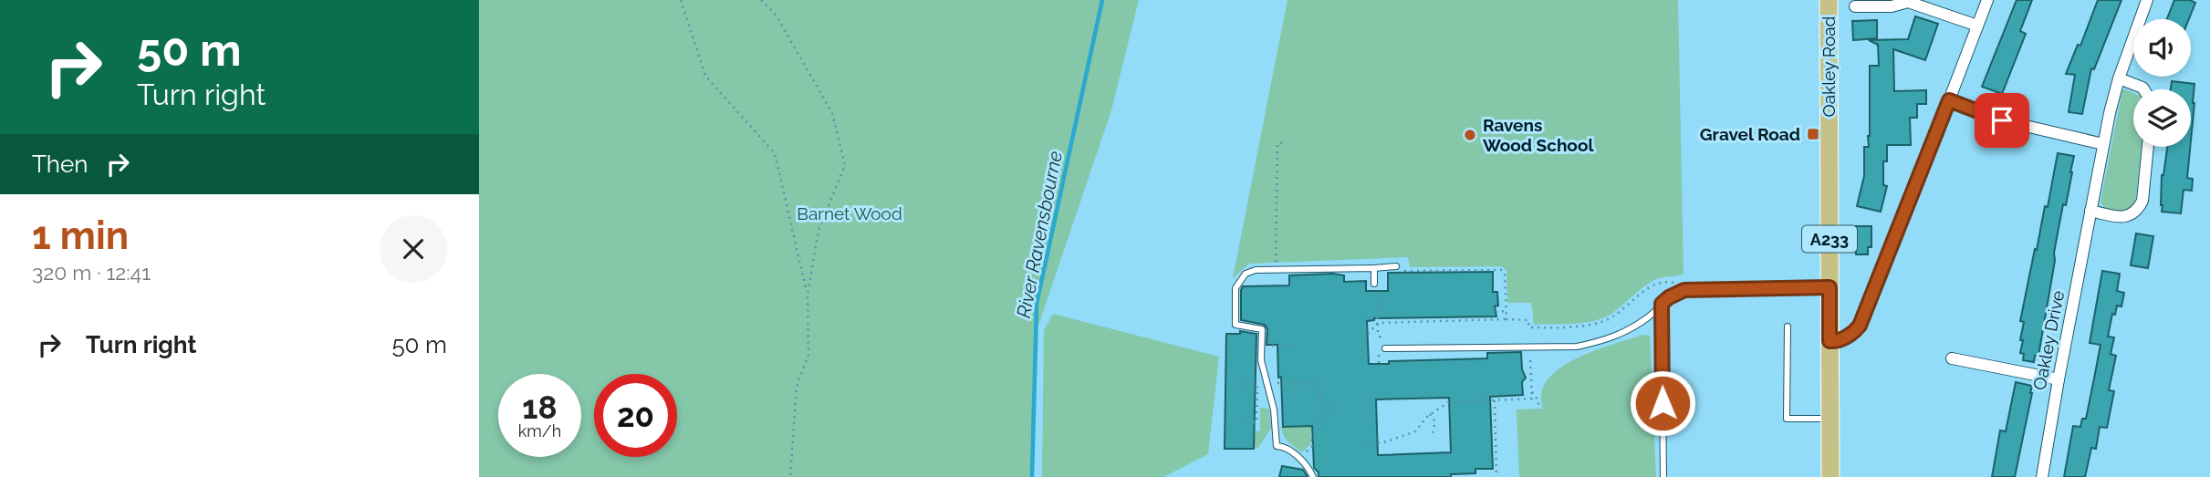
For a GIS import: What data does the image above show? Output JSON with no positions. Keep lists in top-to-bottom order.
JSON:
{
  "streets": {
    "main road": ["Oakley Road", "A233"],
    "street": ["Oakley Drive"]
  },
  "water": ["River Ravensbourne"],
  "parks": ["Barnet Wood"],
  "places": {
    "transit": ["Gravel Road"],
    "other": ["Ravens Wood School"]
  },
  "page": {
    "turn": ["50 m", "Turn right"],
    "then": "Then",
    "heading": ["1 min", "320 m · 12:41"],
    "list": [
      {
        "name": "Turn right",
        "value": "50 m"
      }
    ],
    "speed": "18 km/h",
    "limit": "20"
  }
}
